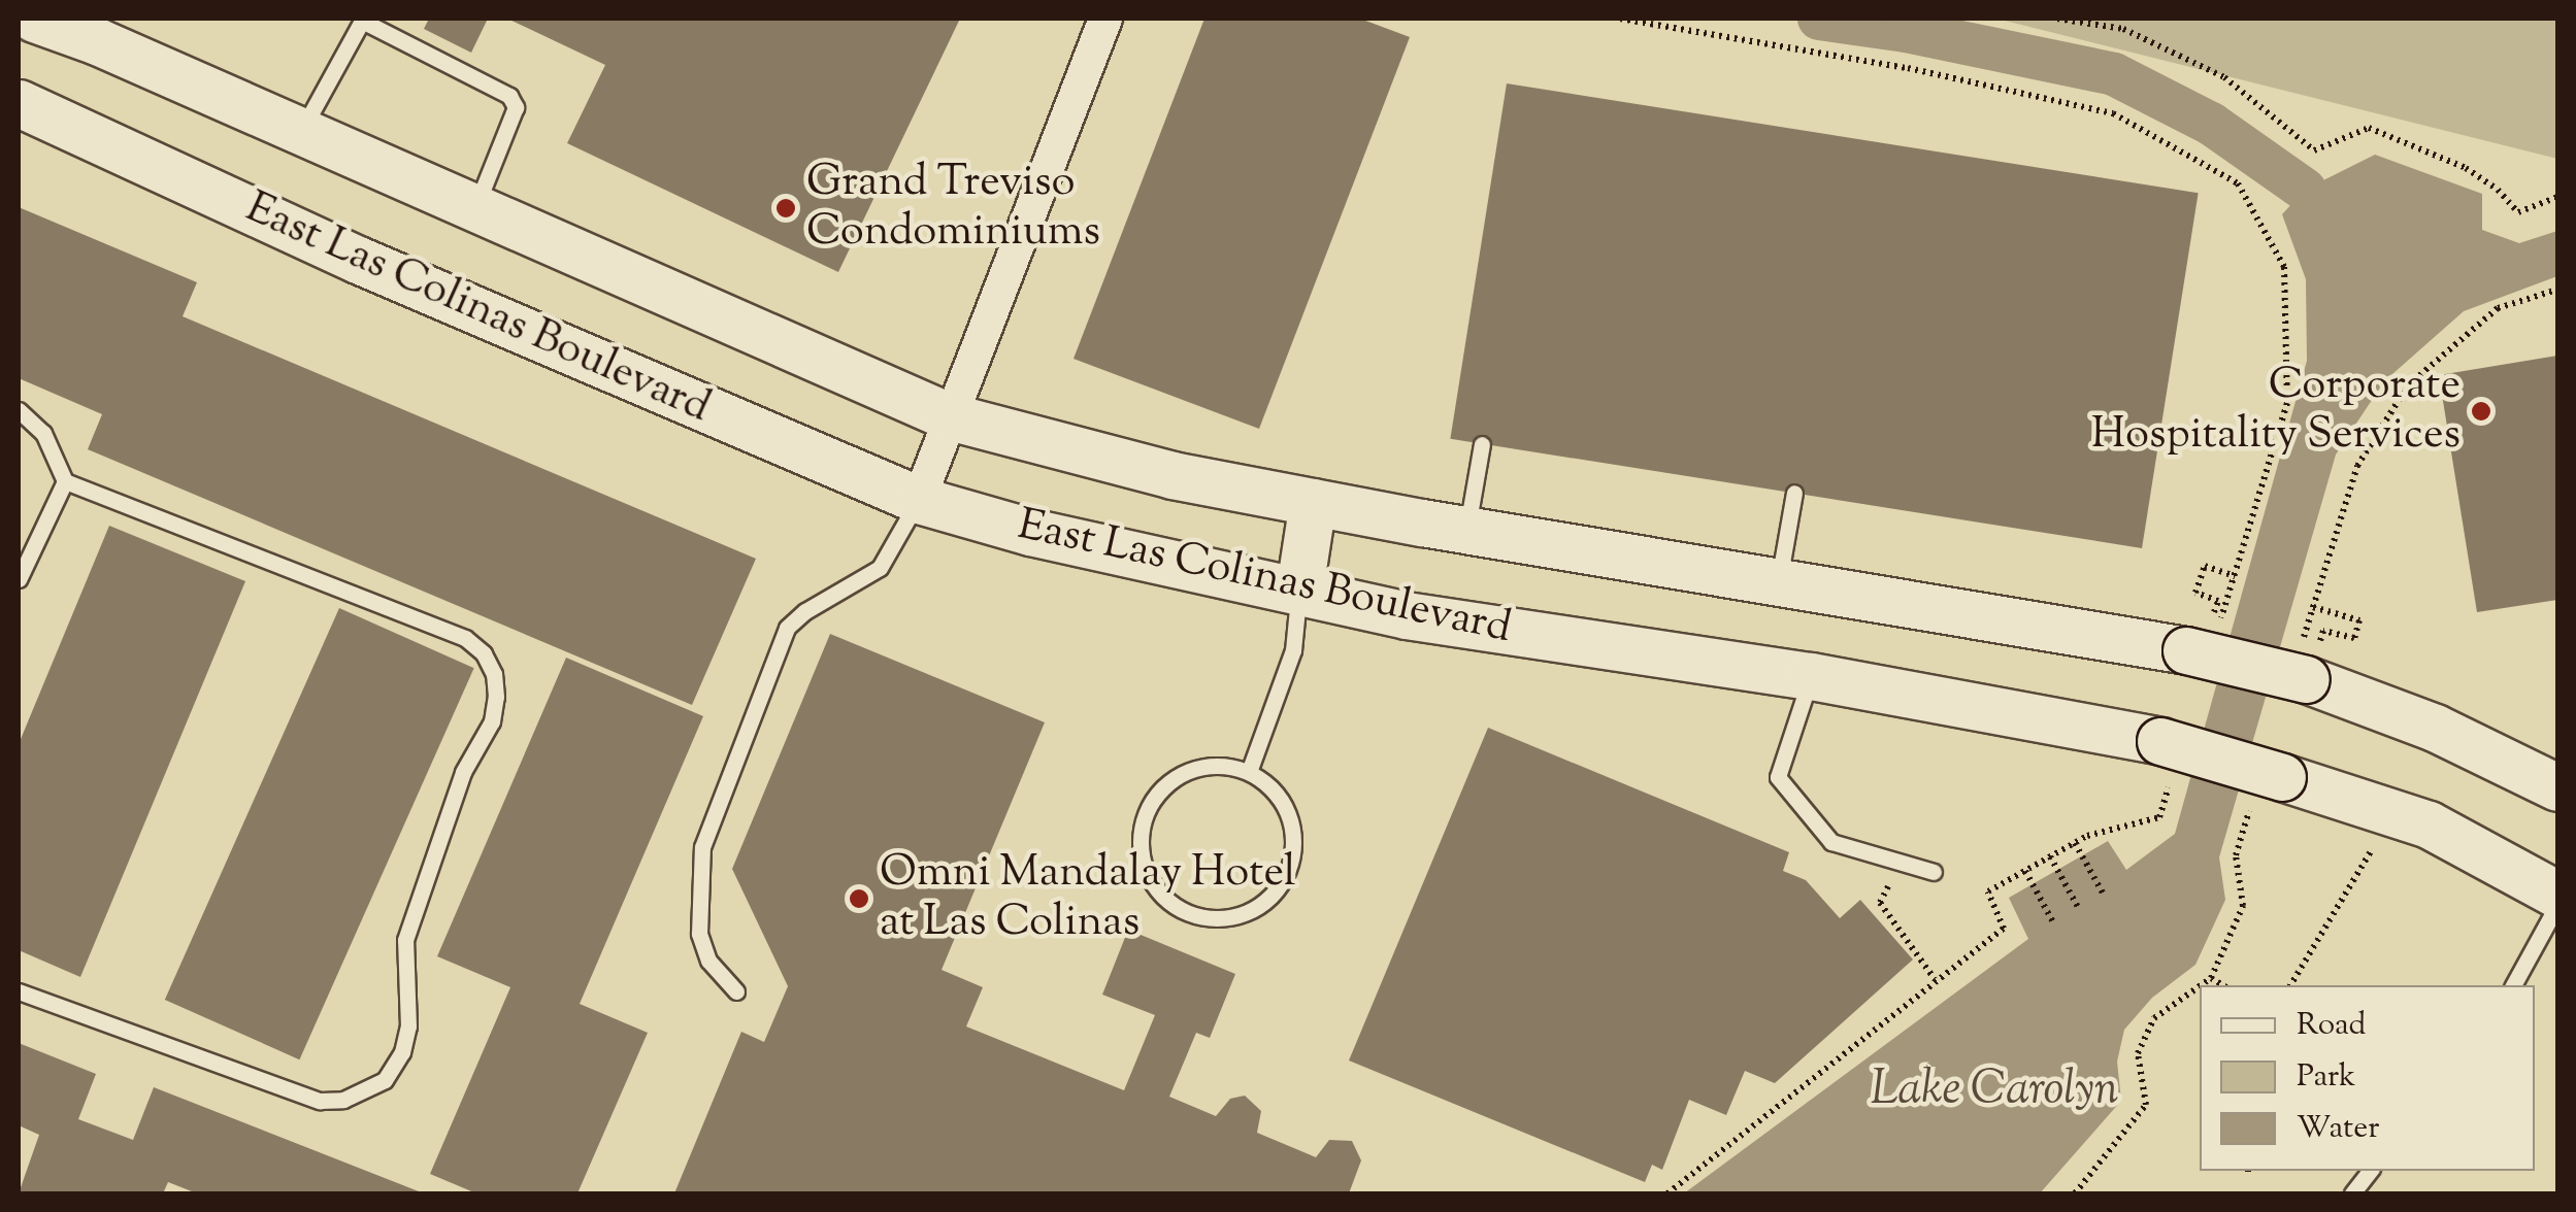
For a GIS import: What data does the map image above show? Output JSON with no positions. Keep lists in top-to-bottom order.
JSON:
{
  "streets": {
    "main road": ["East Las Colinas Boulevard"]
  },
  "water": ["Lake Carolyn"],
  "places": ["Grand Treviso Condominiums", "Corporate Hospitality Services", "Omni Mandalay Hotel at Las Colinas"],
  "legend": ["Road", "Park", "Water"]
}
